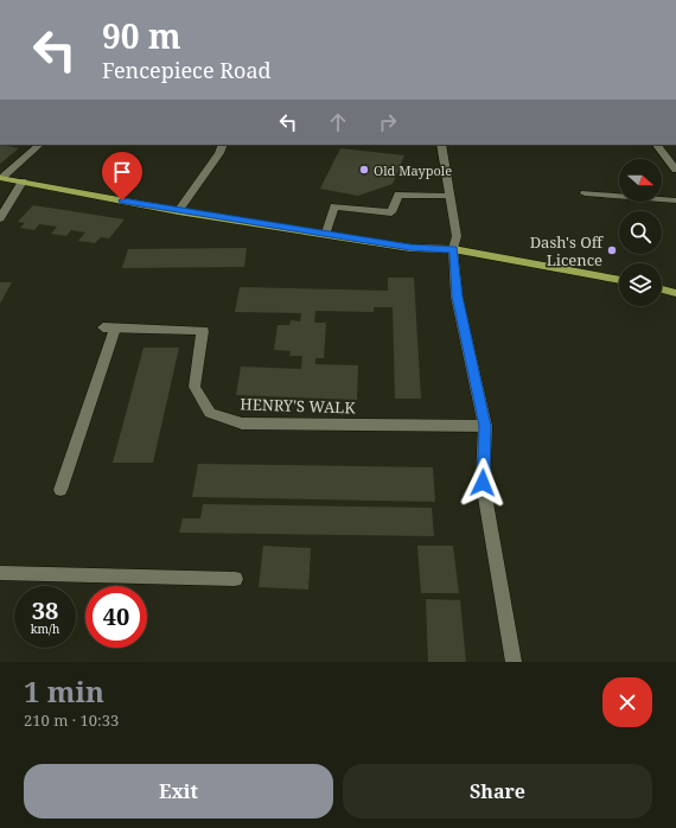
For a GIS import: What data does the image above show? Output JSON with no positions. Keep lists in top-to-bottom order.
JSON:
{
  "streets": {
    "street": ["HENRY'S WALK"]
  },
  "places": ["Old Maypole", "Dash's Off Licence"],
  "north": "right",
  "page": {
    "turn": ["90 m", "Fencepiece Road"],
    "speed": "38 km/h",
    "limit": "40",
    "heading": ["1 min", "210 m · 10:33"],
    "buttons": ["Exit", "Share"]
  }
}
